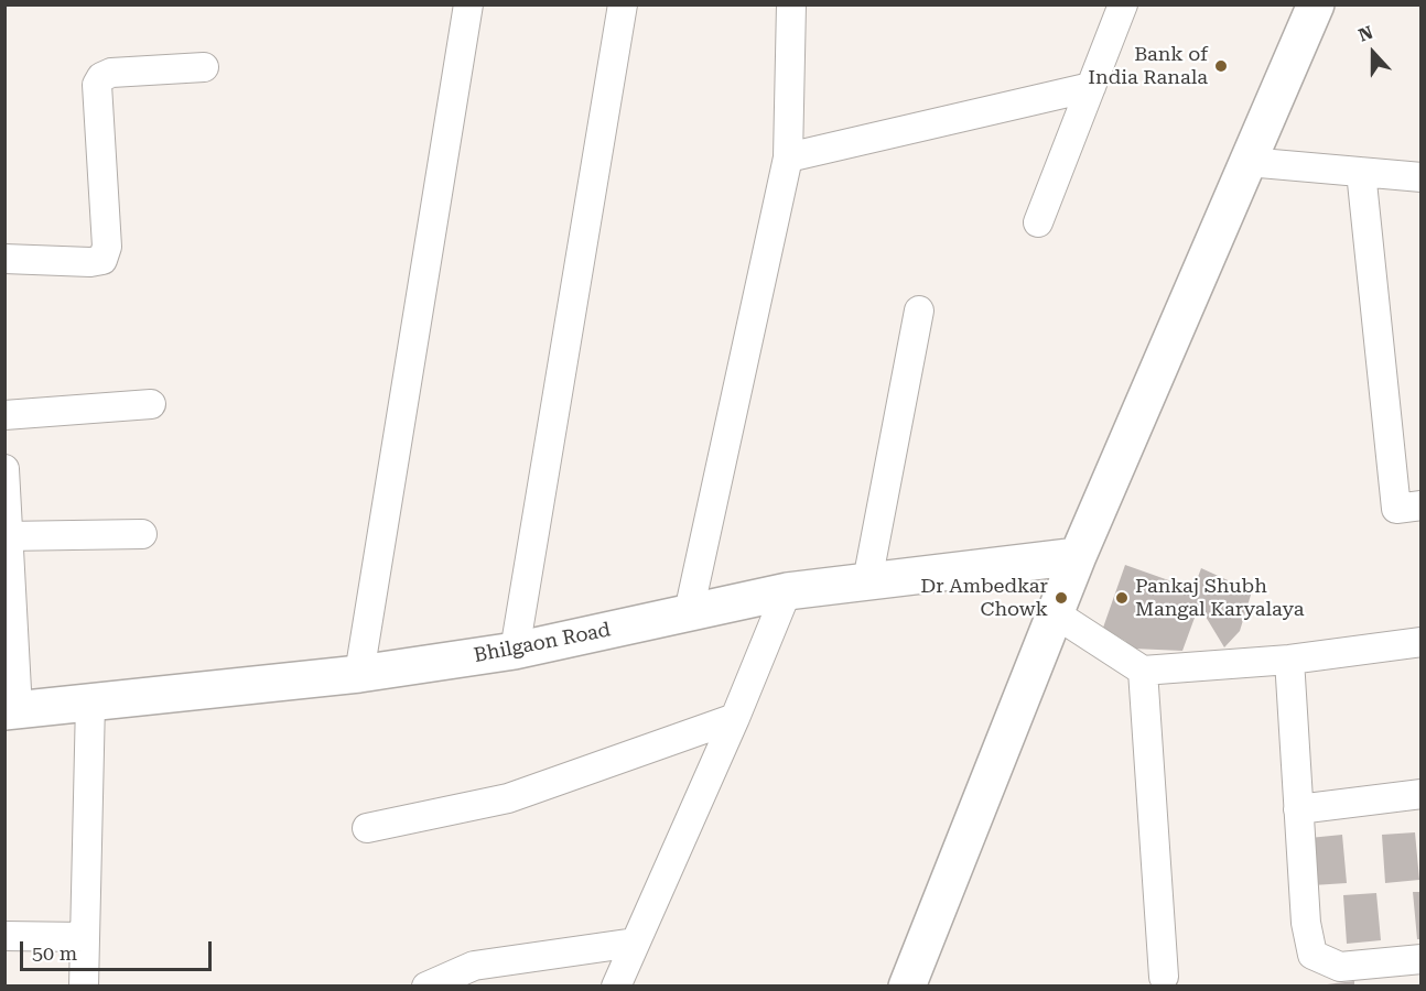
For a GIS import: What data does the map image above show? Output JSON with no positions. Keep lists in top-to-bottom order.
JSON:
{
  "streets": {
    "street": ["Bhilgaon Road"]
  },
  "places": ["Bank of India Ranala", "Dr Ambedkar Chowk", "Pankaj Shubh Mangal Karyalaya"],
  "scale_bar": "50 m",
  "north": "top"
}
